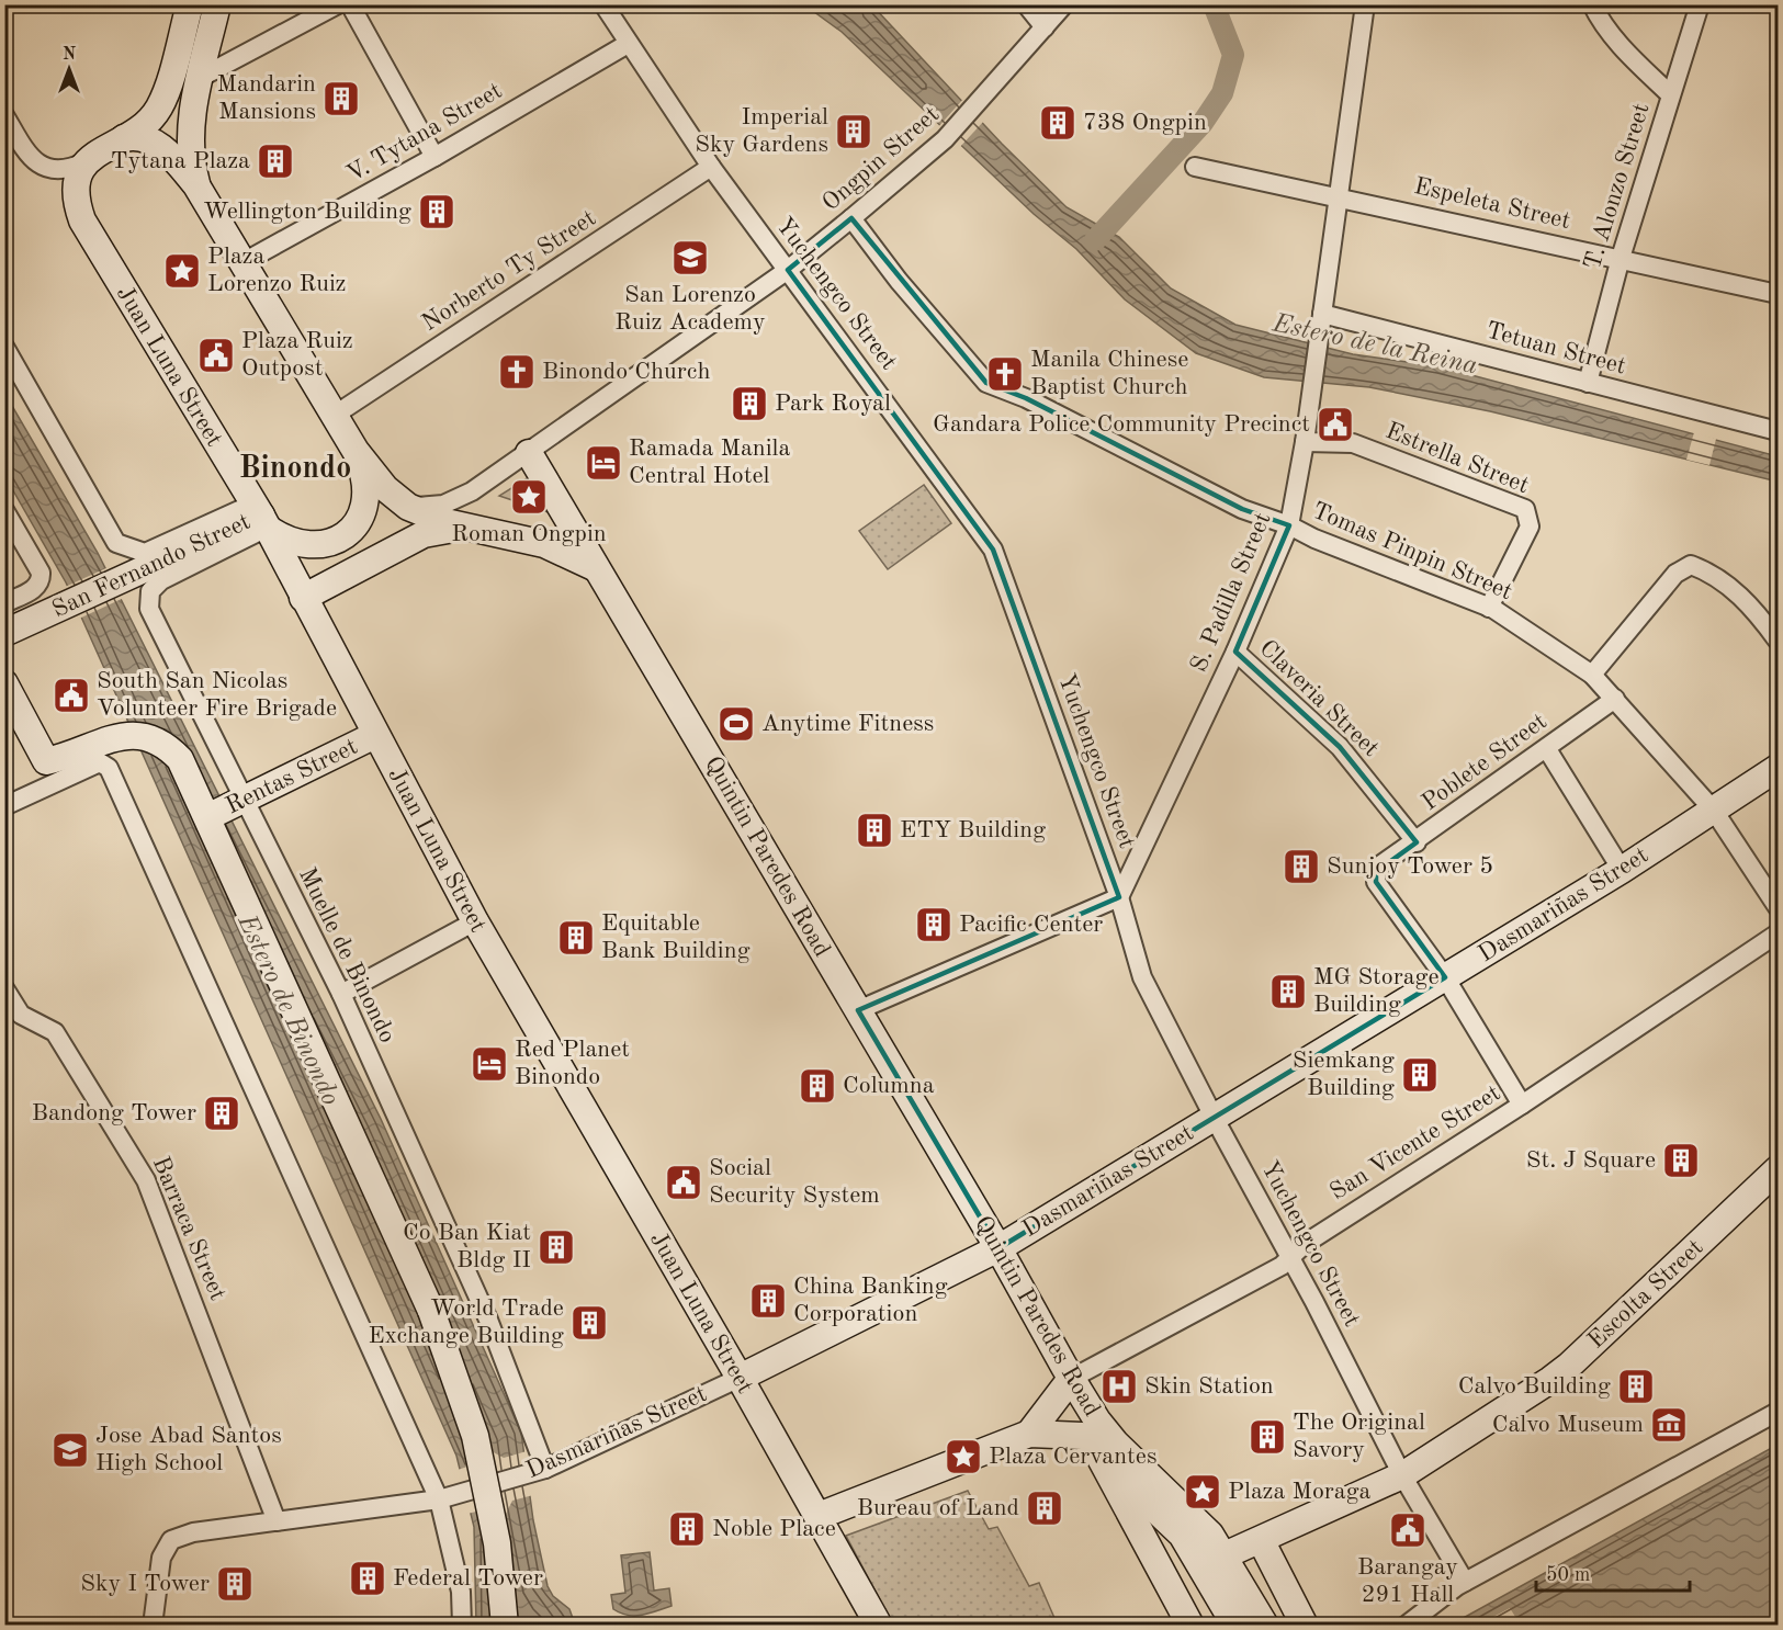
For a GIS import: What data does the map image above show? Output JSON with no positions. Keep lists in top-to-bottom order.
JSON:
{
  "streets": {
    "main road": [
      "Juan Luna Street",
      "San Fernando Street",
      "Rentas Street",
      "Quintin Paredes Road",
      "Dasmariñas Street",
      "Escolta Street"
    ],
    "street": [
      "V. Tytana Street",
      "Ongpin Street",
      "T. Alonzo Street",
      "Espeleta Street",
      "Norberto Ty Street",
      "Yuchengco Street",
      "Tetuan Street",
      "Estrella Street",
      "Tomas Pinpin Street",
      "S. Padilla Street",
      "Claveria Street",
      "Poblete Street",
      "Muelle de Binondo",
      "San Vicente Street",
      "Barraca Street"
    ]
  },
  "crossings": [
    ["V. Tytana Street", "Yuchengco Street"],
    ["Ongpin Street", "Yuchengco Street"],
    ["Ongpin Street", "Tomas Pinpin Street"],
    ["Ongpin Street", "Quintin Paredes Road"],
    ["T. Alonzo Street", "Espeleta Street"],
    ["T. Alonzo Street", "Tetuan Street"],
    ["Espeleta Street", "S. Padilla Street"],
    ["Norberto Ty Street", "Yuchengco Street"],
    ["Yuchengco Street", "S. Padilla Street"],
    ["Yuchengco Street", "Dasmariñas Street"],
    ["Yuchengco Street", "San Vicente Street"],
    ["Yuchengco Street", "Escolta Street"],
    ["Tetuan Street", "S. Padilla Street"],
    ["Juan Luna Street", "San Fernando Street"],
    ["Juan Luna Street", "Rentas Street"],
    ["Juan Luna Street", "Dasmariñas Street"],
    ["Juan Luna Street", "Muelle de Binondo"],
    ["Estrella Street", "Tomas Pinpin Street"],
    ["Estrella Street", "S. Padilla Street"],
    ["Tomas Pinpin Street", "S. Padilla Street"],
    ["Tomas Pinpin Street", "Poblete Street"],
    ["Tomas Pinpin Street", "Dasmariñas Street"],
    ["San Fernando Street", "Muelle de Binondo"],
    ["S. Padilla Street", "Claveria Street"],
    ["Claveria Street", "Poblete Street"],
    ["Poblete Street", "Dasmariñas Street"],
    ["Rentas Street", "Muelle de Binondo"],
    ["Quintin Paredes Road", "Dasmariñas Street"],
    ["Quintin Paredes Road", "San Vicente Street"],
    ["Quintin Paredes Road", "Escolta Street"],
    ["Dasmariñas Street", "Muelle de Binondo"],
    ["Dasmariñas Street", "Barraca Street"]
  ],
  "districts": ["Binondo"],
  "water": ["Estero de la Reina", "Estero de Binondo"],
  "places": {
    "building": [
      "Mandarin Mansions",
      "738 Ongpin",
      "Imperial Sky Gardens",
      "Tytana Plaza",
      "Wellington Building",
      "Park Royal",
      "ETY Building",
      "Sunjoy Tower 5",
      "Pacific Center",
      "Equitable Bank Building",
      "MG Storage Building",
      "Siemkang Building",
      "Columna",
      "Bandong Tower",
      "St. J Square",
      "Co Ban Kiat Bldg II",
      "China Banking Corporation",
      "World Trade Exchange Building",
      "Calvo Building",
      "The Original Savory",
      "Bureau of Land",
      "Noble Place",
      "Federal Tower",
      "Sky I Tower"
    ],
    "school or university": ["San Lorenzo Ruiz Academy", "Jose Abad Santos High School"],
    "place": [
      "Plaza Lorenzo Ruiz",
      "Roman Ongpin",
      "Plaza Cervantes",
      "Plaza Moraga"
    ],
    "public building": [
      "Plaza Ruiz Outpost",
      "Gandara Police Community Precinct",
      "South San Nicolas Volunteer Fire Brigade",
      "Social Security System",
      "Barangay 291 Hall"
    ],
    "church": ["Binondo Church", "Manila Chinese Baptist Church"],
    "hotel": ["Ramada Manila Central Hotel", "Red Planet Binondo"],
    "sports": ["Anytime Fitness"],
    "hospital": ["Skin Station"],
    "museum": ["Calvo Museum"]
  },
  "scale_bar": "50 m",
  "north": "top"
}
